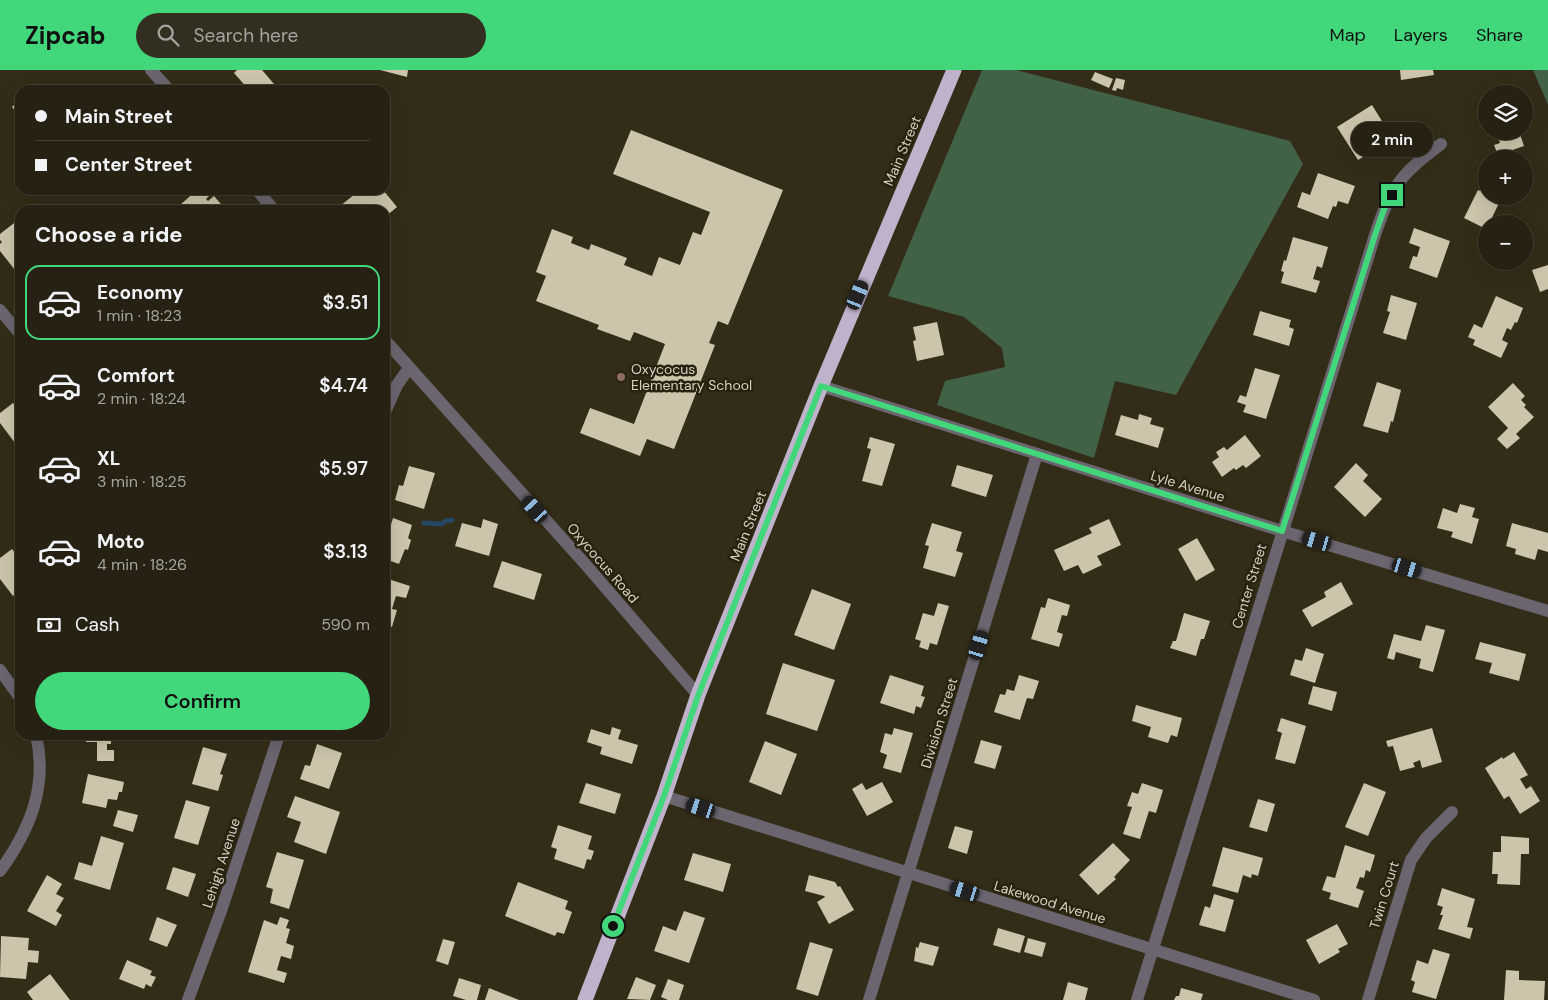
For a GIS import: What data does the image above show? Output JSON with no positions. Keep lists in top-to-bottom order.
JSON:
{
  "streets": {
    "highway": ["Main Street"],
    "street": [
      "Lyle Avenue",
      "Oxycocus Road",
      "Center Street",
      "Division Street",
      "Lehigh Avenue",
      "Twin Court",
      "Lakewood Avenue"
    ]
  },
  "crossings": [
    ["Main Street", "Lyle Avenue"],
    ["Main Street", "Oxycocus Road"],
    ["Main Street", "Lakewood Avenue"],
    ["Lyle Avenue", "Center Street"],
    ["Lyle Avenue", "Division Street"],
    ["Center Street", "Lakewood Avenue"],
    ["Division Street", "Lakewood Avenue"]
  ],
  "places": ["Oxycocus Elementary School"],
  "page": {
    "header": "Zipcab",
    "search": "Search here",
    "nav": ["Map", "Layers", "Share"],
    "map_buttons": ["+", "−"],
    "banner": ["Main Street", "Center Street"],
    "bubble": "2 min",
    "heading": "Choose a ride",
    "list": [
      {
        "name": "Economy",
        "note": "1 min · 18:23",
        "value": "$3.51"
      },
      {
        "name": "Comfort",
        "note": "2 min · 18:24",
        "value": "$4.74"
      },
      {
        "name": "XL",
        "note": "3 min · 18:25",
        "value": "$5.97"
      },
      {
        "name": "Moto",
        "note": "4 min · 18:26",
        "value": "$3.13"
      }
    ],
    "pay": ["Cash", "590 m"],
    "buttons": "Confirm"
  }
}
